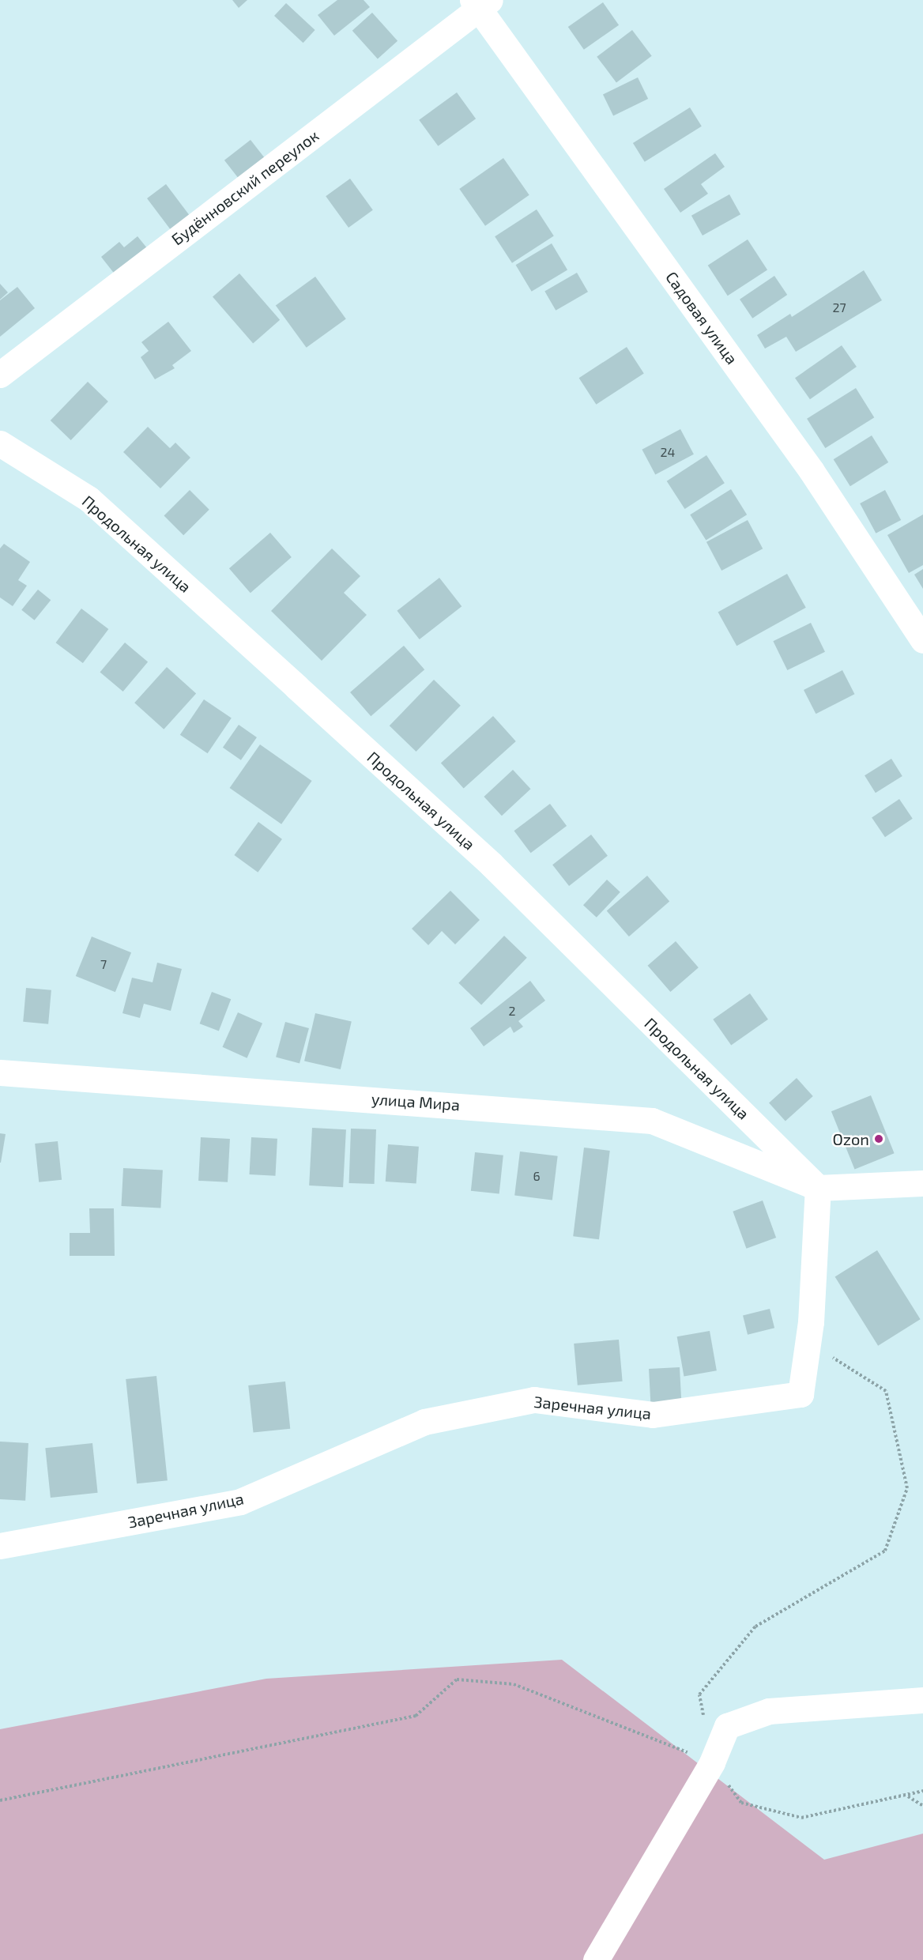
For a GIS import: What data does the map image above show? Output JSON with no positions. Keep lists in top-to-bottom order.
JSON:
{
  "streets": {
    "street": [
      "Будённовский переулок",
      "Садовая улица",
      "Продольная улица",
      "улица Мира",
      "Заречная улица"
    ]
  },
  "crossings": [
    ["Будённовский переулок", "Садовая улица"],
    ["Продольная улица", "улица Мира"],
    ["Продольная улица", "Заречная улица"],
    ["улица Мира", "Заречная улица"]
  ],
  "places": ["Ozon"],
  "house_numbers": [
    "27",
    "24",
    "7",
    "2",
    "6"
  ]
}
